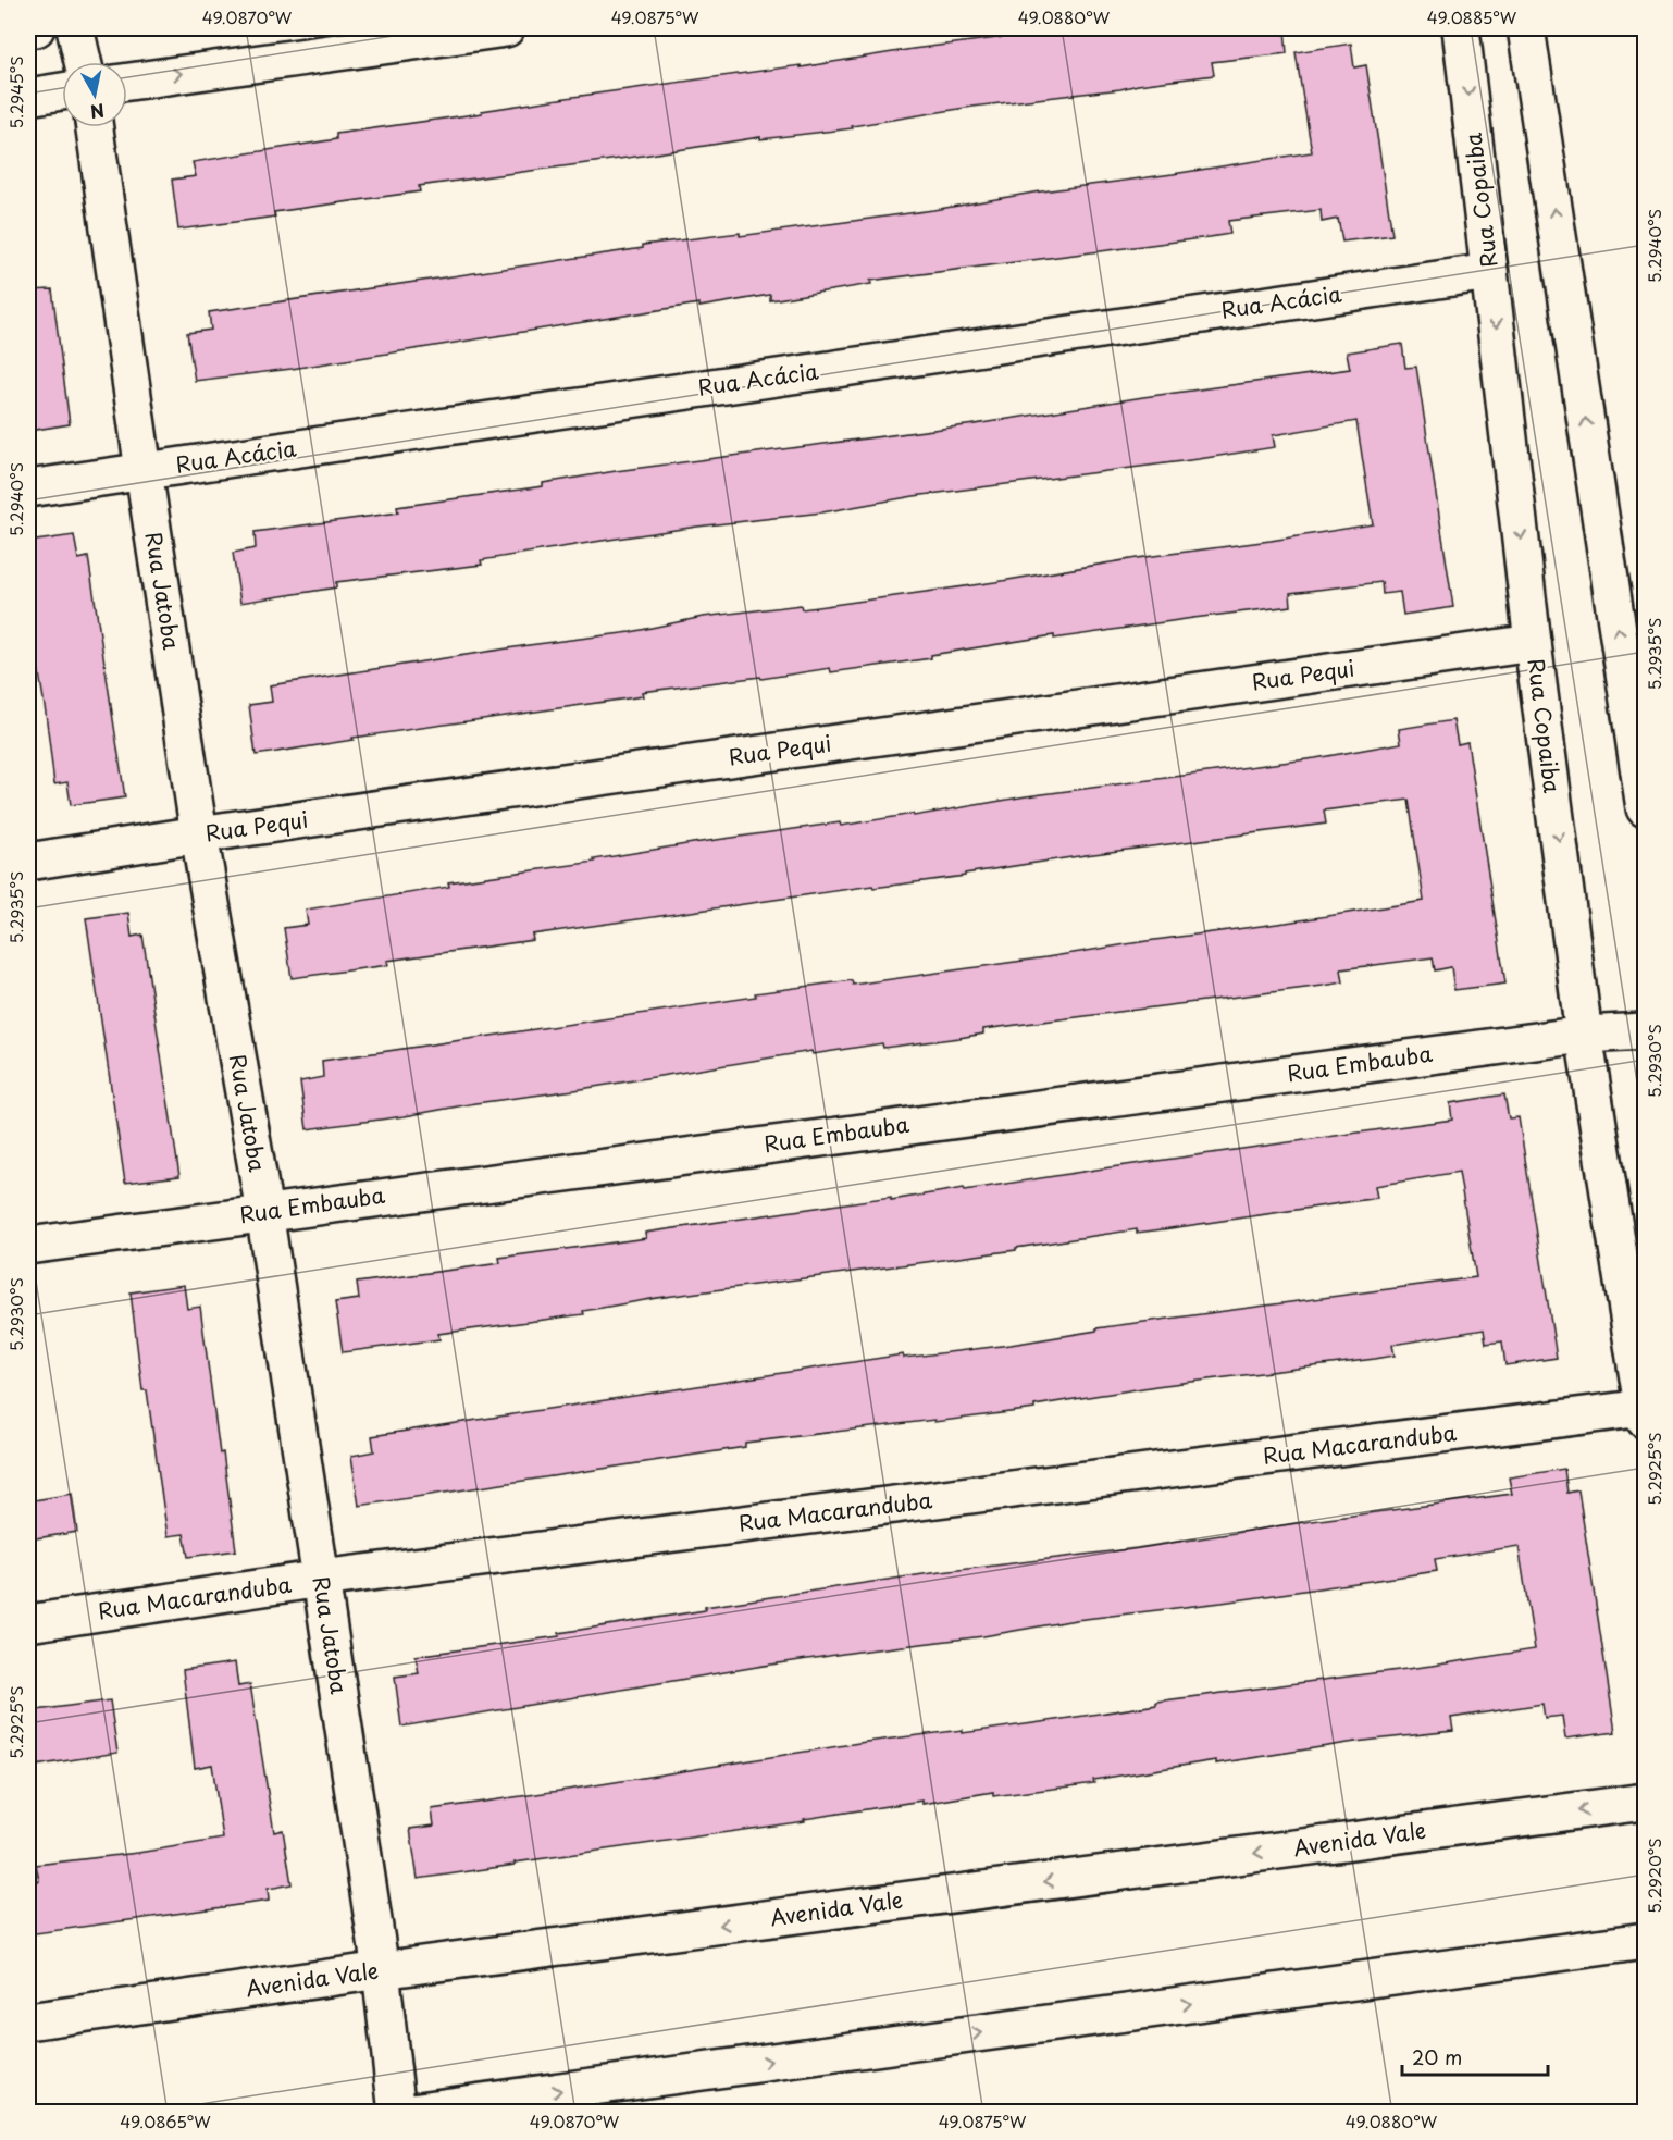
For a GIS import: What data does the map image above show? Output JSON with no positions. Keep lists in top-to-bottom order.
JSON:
{
  "streets": {
    "street": [
      "Rua Copaiba",
      "Rua Acácia",
      "Rua Jatoba",
      "Rua Pequi",
      "Rua Embauba",
      "Rua Macaranduba",
      "Avenida Vale"
    ]
  },
  "crossings": [
    ["Rua Copaiba", "Rua Acácia"],
    ["Rua Copaiba", "Rua Pequi"],
    ["Rua Copaiba", "Rua Embauba"],
    ["Rua Copaiba", "Rua Macaranduba"],
    ["Rua Acácia", "Rua Jatoba"],
    ["Rua Jatoba", "Rua Pequi"],
    ["Rua Jatoba", "Rua Embauba"],
    ["Rua Jatoba", "Rua Macaranduba"],
    ["Rua Jatoba", "Avenida Vale"]
  ],
  "scale_bar": "20 m",
  "north": "bottom",
  "coordinates": [
    "49.0870°W",
    "49.0875°W",
    "49.0880°W",
    "49.0885°W",
    "5.2945°S",
    "5.2940°S",
    "5.2935°S",
    "5.2930°S",
    "5.2925°S",
    "5.2920°S",
    "49.0865°W"
  ]
}
